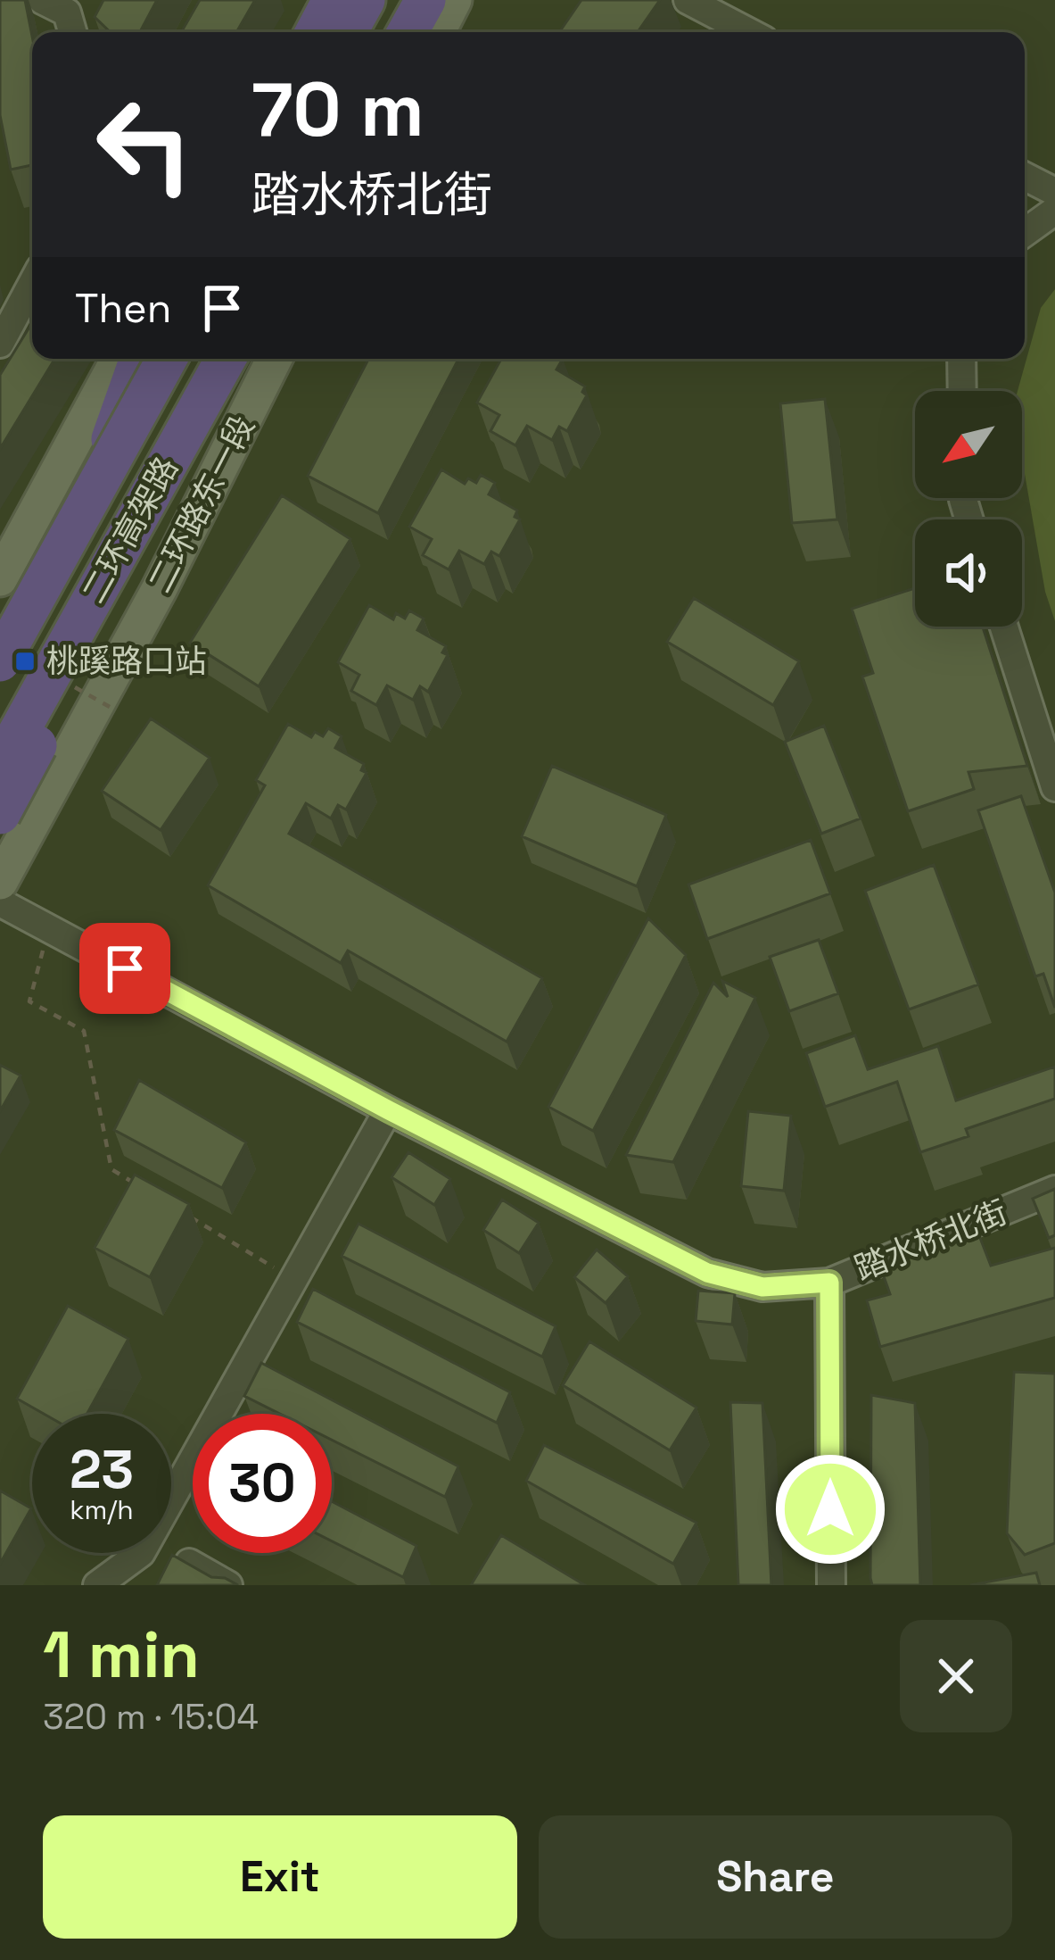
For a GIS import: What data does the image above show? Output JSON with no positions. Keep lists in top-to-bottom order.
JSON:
{
  "streets": {
    "highway": ["二环高架路"],
    "main road": ["二环路东一段"],
    "street": ["踏水桥北街"]
  },
  "places": {
    "transit": ["桃蹊路口站"]
  },
  "north": "bottom left",
  "page": {
    "turn": ["70 m", "踏水桥北街"],
    "then": "Then",
    "speed": "23 km/h",
    "limit": "30",
    "heading": ["1 min", "320 m · 15:04"],
    "buttons": ["Exit", "Share"]
  }
}
